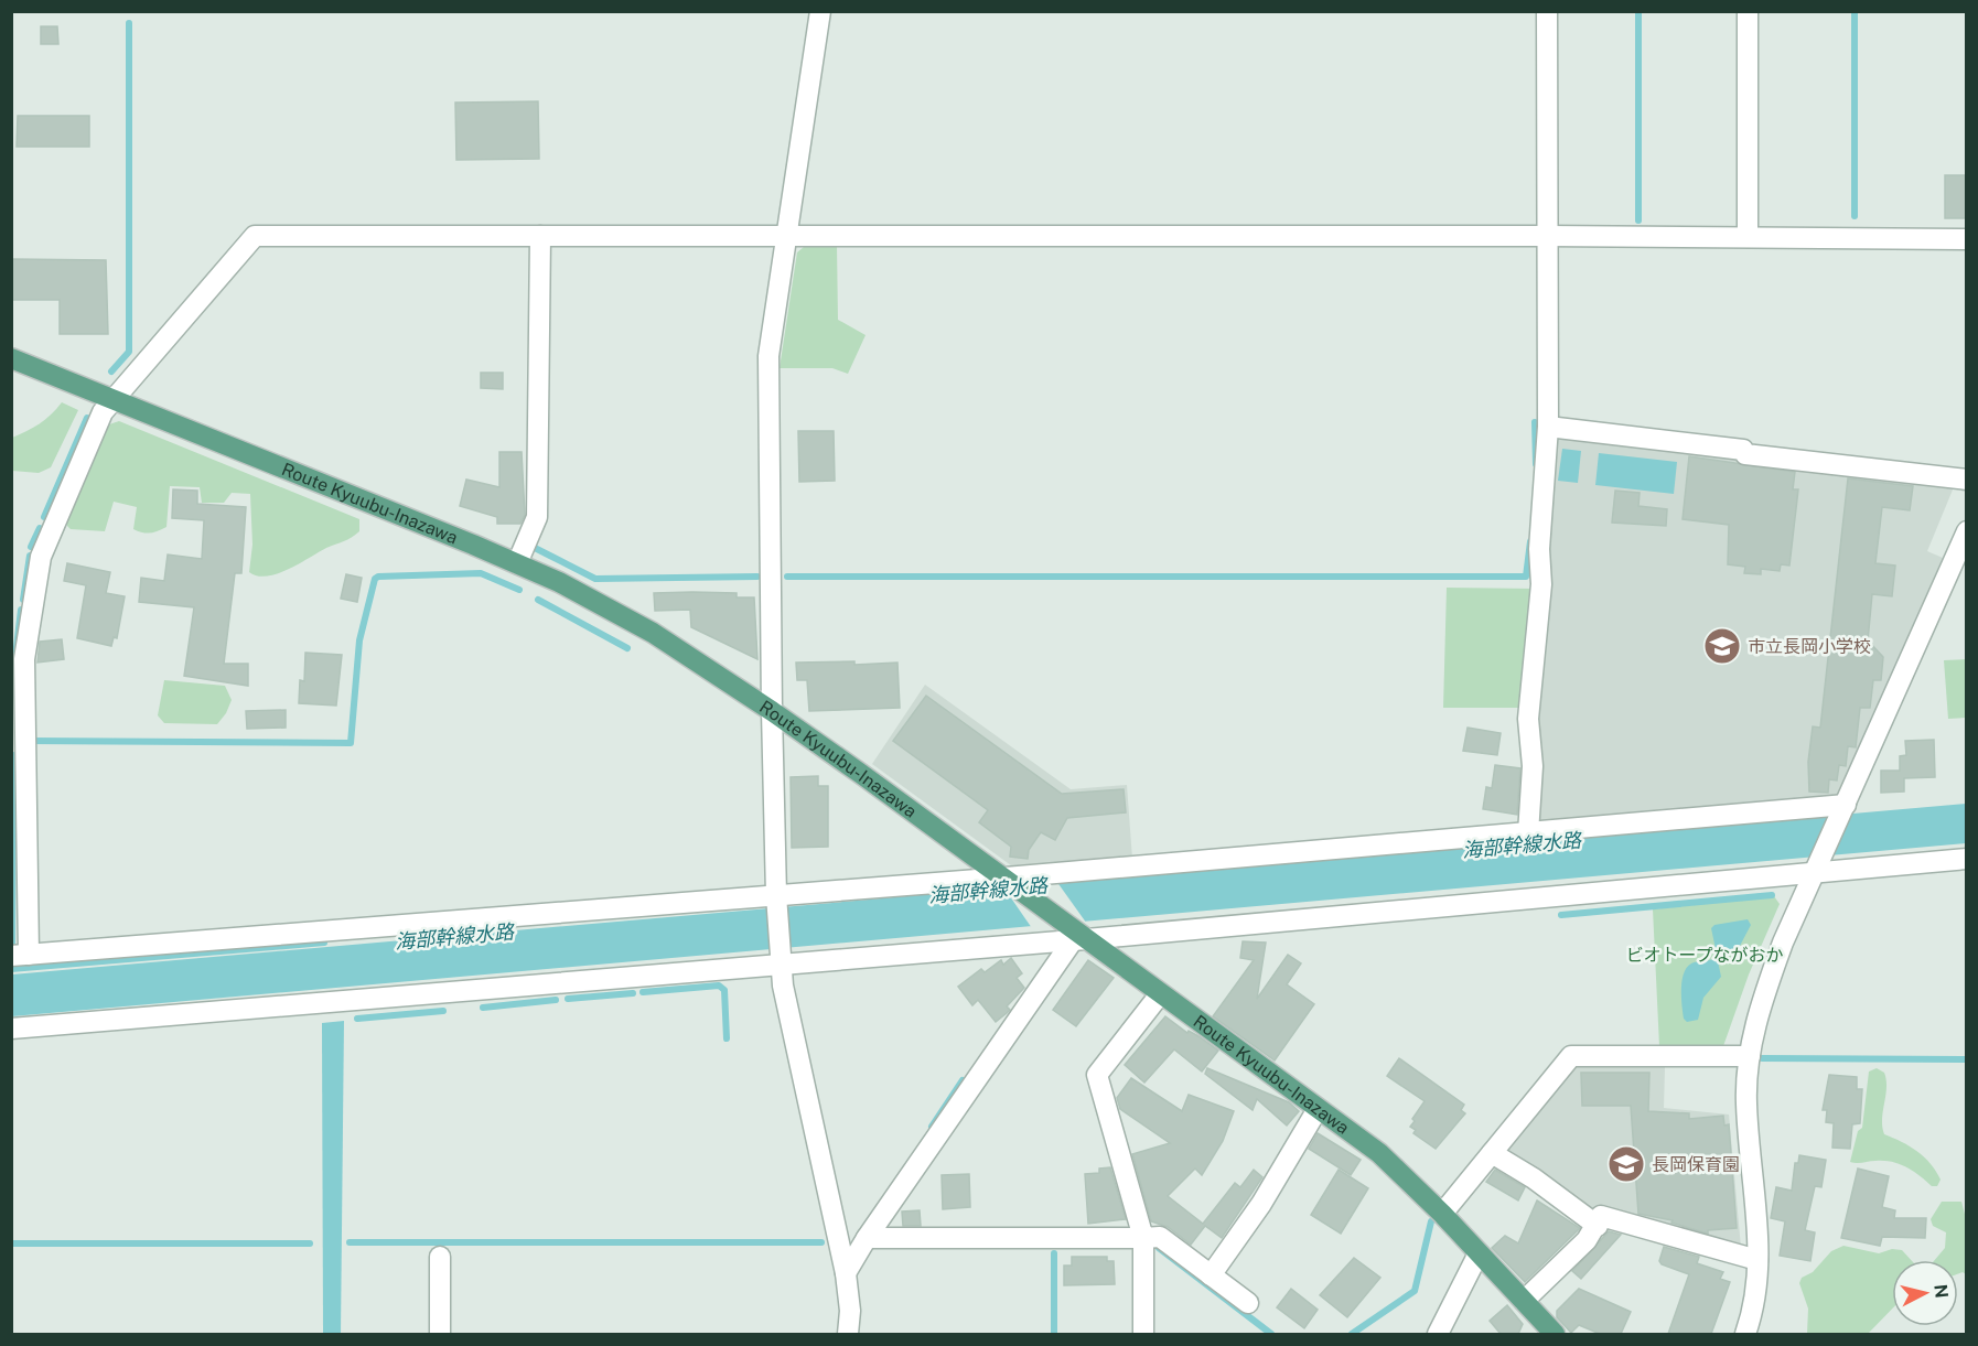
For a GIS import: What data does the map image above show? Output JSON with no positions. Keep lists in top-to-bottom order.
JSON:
{
  "streets": {
    "main road": ["Route Kyuubu-Inazawa"]
  },
  "water": ["海部幹線水路"],
  "parks": ["ビオトープながおか"],
  "places": {
    "school or university": ["市立長岡小学校", "長岡保育園"]
  },
  "north": "right"
}
